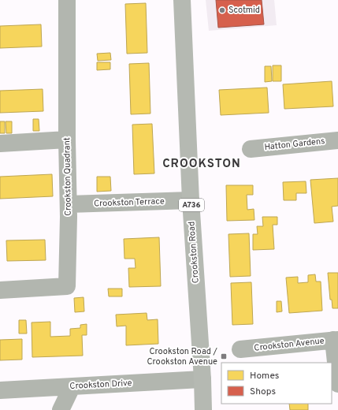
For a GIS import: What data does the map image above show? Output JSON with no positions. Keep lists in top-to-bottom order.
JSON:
{
  "streets": {
    "main road": ["A736", "Crookston Road"],
    "street": [
      "Hatton Gardens",
      "Crookston Quadrant",
      "Crookston Terrace",
      "Crookston Avenue",
      "Crookston Drive"
    ]
  },
  "crossings": [
    ["Crookston Quadrant", "Crookston Terrace"],
    ["Crookston Terrace", "Crookston Road"],
    ["Crookston Road", "Crookston Drive"]
  ],
  "districts": ["CROOKSTON"],
  "places": {
    "other": ["Scotmid"],
    "transit": ["Crookston Road / Crookston Avenue"]
  },
  "legend": ["Homes", "Shops"]
}
